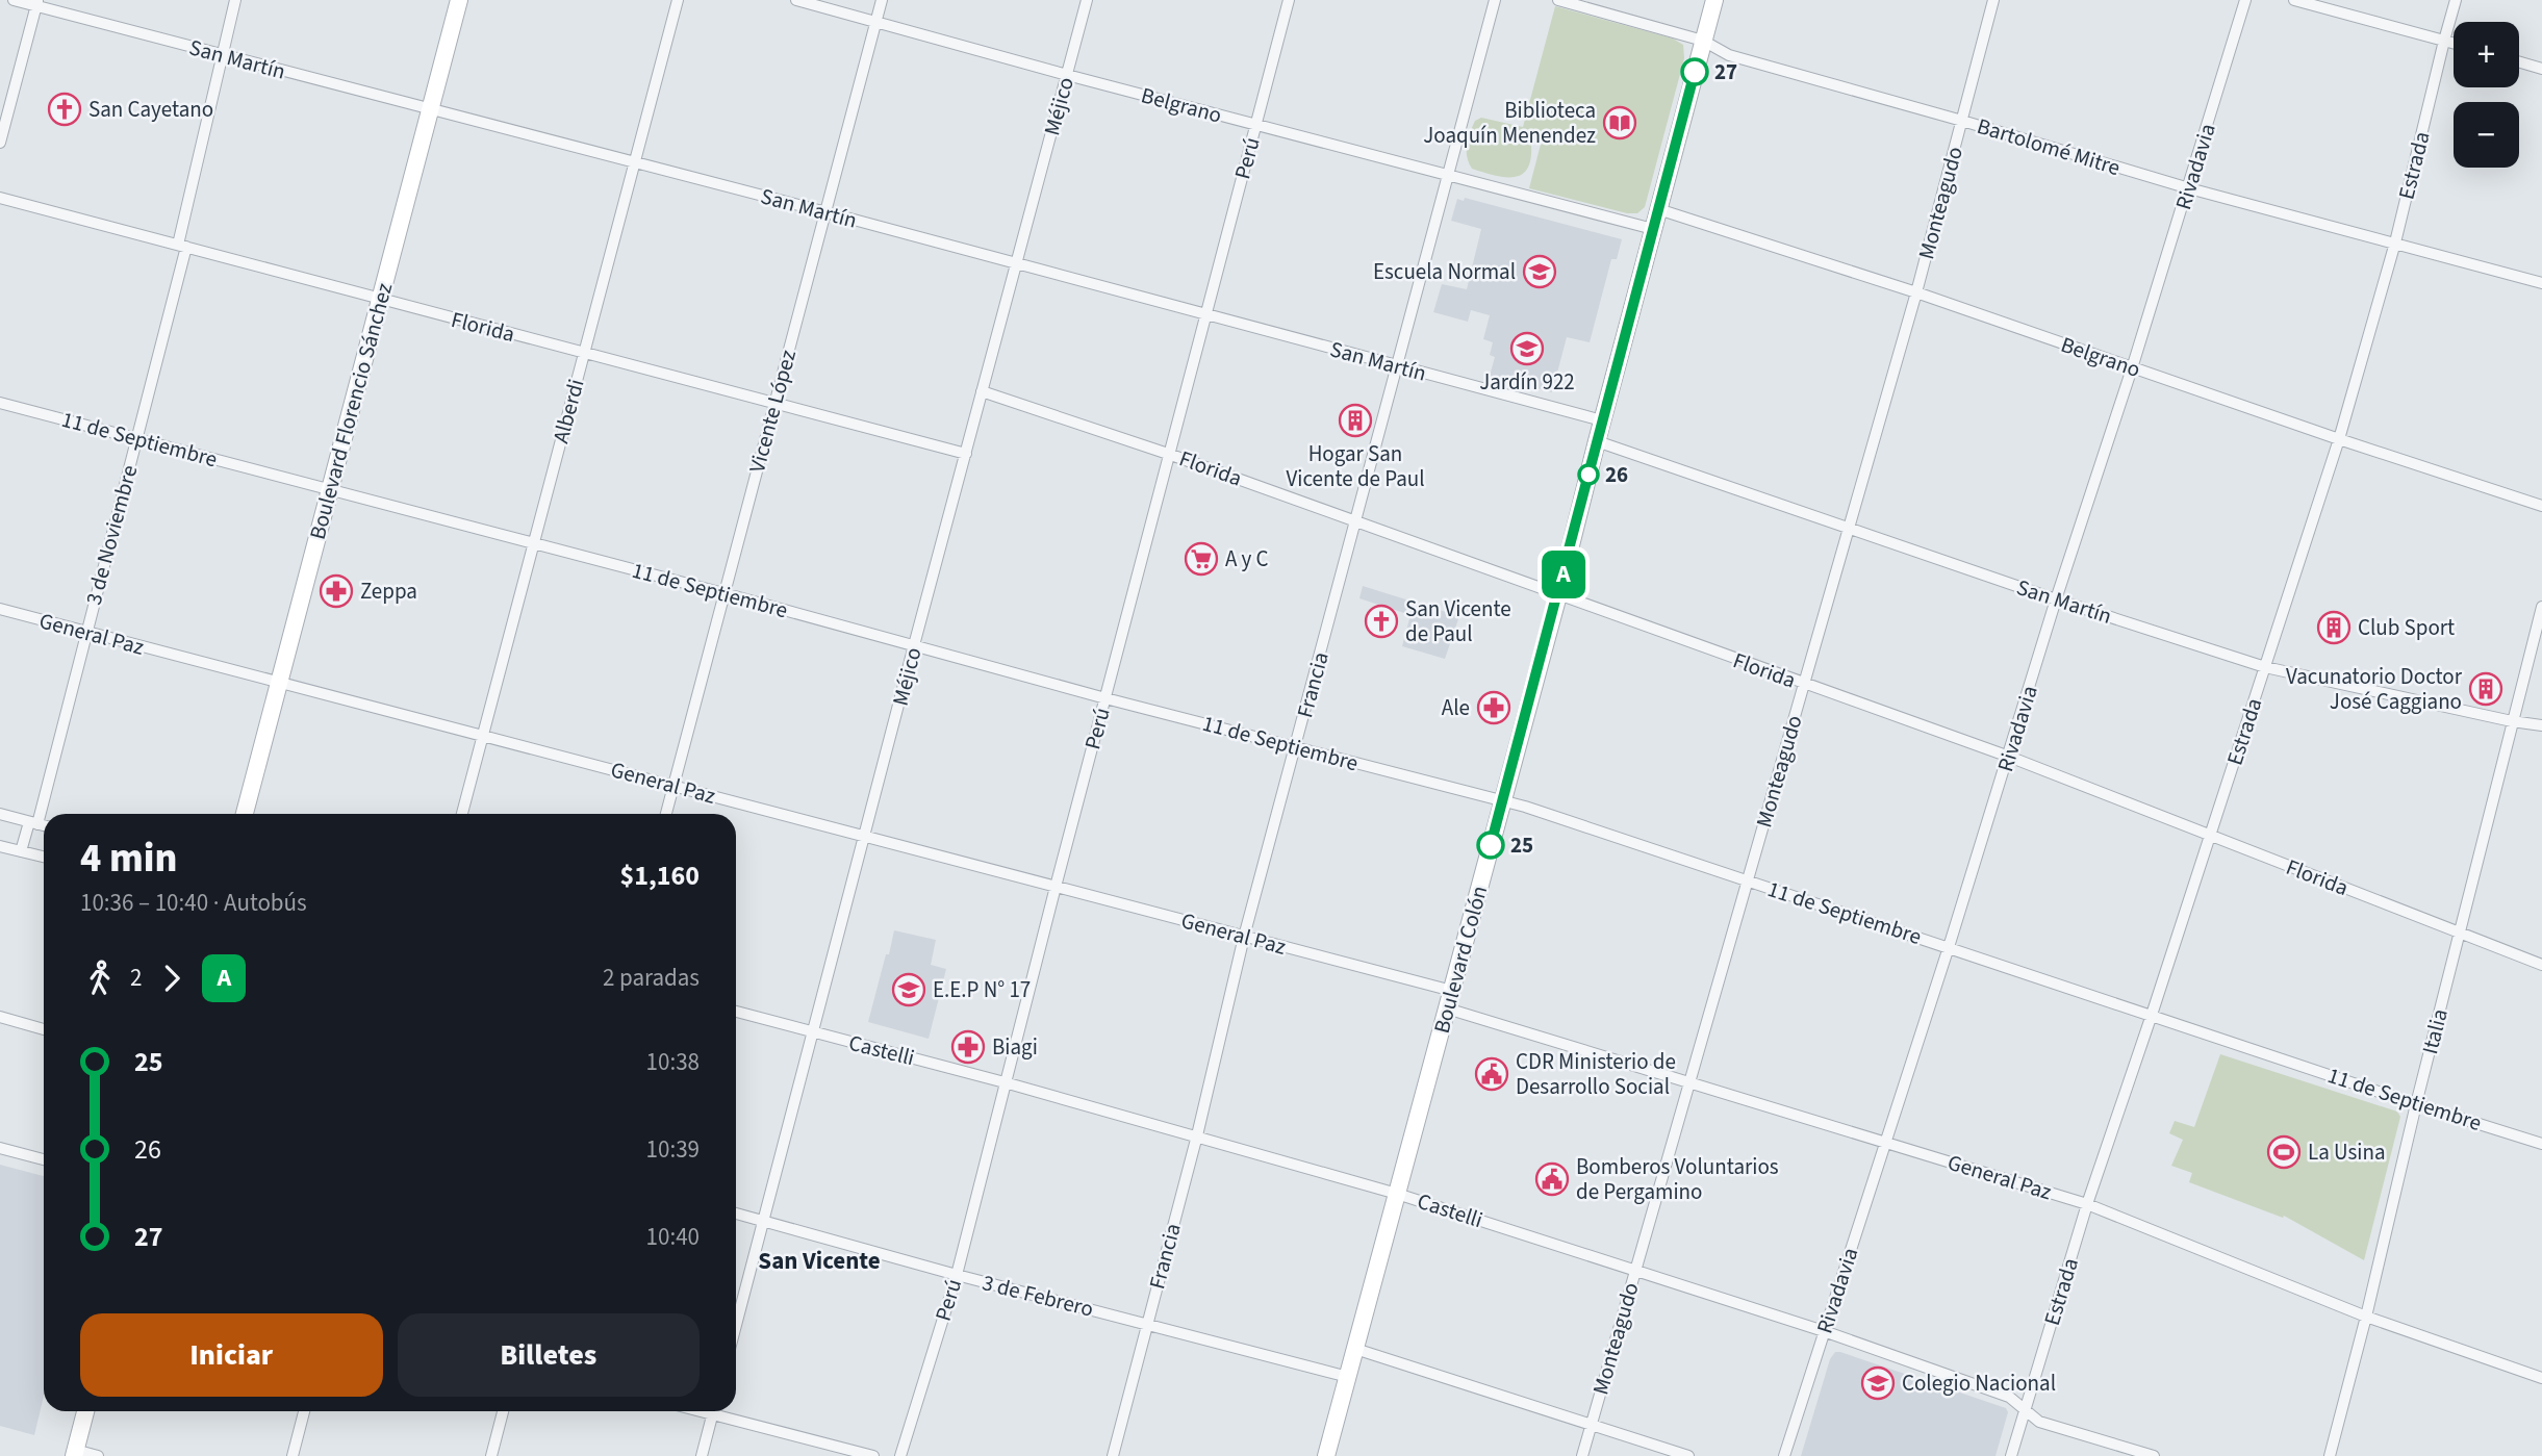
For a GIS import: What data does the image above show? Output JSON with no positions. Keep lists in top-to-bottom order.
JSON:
{
  "streets": {
    "main road": ["Boulevard Florencio Sánchez", "Boulevard Colón"],
    "street": [
      "San Martín",
      "Belgrano",
      "Méjico",
      "Bartolomé Mitre",
      "Perú",
      "Estrada",
      "Rivadavia",
      "Monteagudo",
      "Florida",
      "Alberdi",
      "Vicente López",
      "11 de Septiembre",
      "3 de Noviembre",
      "General Paz",
      "Francia",
      "Italia",
      "Castelli",
      "3 de Febrero"
    ]
  },
  "crossings": [
    ["San Martín", "Méjico"],
    ["San Martín", "Perú"],
    ["San Martín", "Estrada"],
    ["San Martín", "Rivadavia"],
    ["San Martín", "Monteagudo"],
    ["San Martín", "Boulevard Florencio Sánchez"],
    ["San Martín", "Alberdi"],
    ["San Martín", "Vicente López"],
    ["San Martín", "3 de Noviembre"],
    ["San Martín", "Francia"],
    ["San Martín", "Boulevard Colón"],
    ["San Martín", "Italia"],
    ["Belgrano", "Méjico"],
    ["Belgrano", "Perú"],
    ["Belgrano", "Estrada"],
    ["Belgrano", "Rivadavia"],
    ["Belgrano", "Monteagudo"],
    ["Belgrano", "Vicente López"],
    ["Belgrano", "Francia"],
    ["Belgrano", "Boulevard Colón"],
    ["Méjico", "Florida"],
    ["Méjico", "11 de Septiembre"],
    ["Méjico", "General Paz"],
    ["Méjico", "Castelli"],
    ["Méjico", "3 de Febrero"],
    ["Bartolomé Mitre", "Estrada"],
    ["Bartolomé Mitre", "Rivadavia"],
    ["Bartolomé Mitre", "Monteagudo"],
    ["Perú", "Florida"],
    ["Perú", "11 de Septiembre"],
    ["Perú", "General Paz"],
    ["Perú", "Castelli"],
    ["Perú", "3 de Febrero"],
    ["Estrada", "Florida"],
    ["Estrada", "11 de Septiembre"],
    ["Estrada", "General Paz"],
    ["Estrada", "Castelli"],
    ["Rivadavia", "Florida"],
    ["Rivadavia", "11 de Septiembre"],
    ["Rivadavia", "General Paz"],
    ["Rivadavia", "Castelli"],
    ["Monteagudo", "Florida"],
    ["Monteagudo", "11 de Septiembre"],
    ["Monteagudo", "General Paz"],
    ["Monteagudo", "Castelli"],
    ["Florida", "Boulevard Florencio Sánchez"],
    ["Florida", "Alberdi"],
    ["Florida", "Vicente López"],
    ["Florida", "3 de Noviembre"],
    ["Florida", "Francia"],
    ["Florida", "Boulevard Colón"],
    ["Florida", "Italia"],
    ["Boulevard Florencio Sánchez", "11 de Septiembre"],
    ["Boulevard Florencio Sánchez", "General Paz"],
    ["Alberdi", "11 de Septiembre"],
    ["Alberdi", "General Paz"],
    ["Vicente López", "11 de Septiembre"],
    ["Vicente López", "General Paz"],
    ["11 de Septiembre", "3 de Noviembre"],
    ["11 de Septiembre", "Francia"],
    ["11 de Septiembre", "Boulevard Colón"],
    ["11 de Septiembre", "Italia"],
    ["3 de Noviembre", "General Paz"],
    ["General Paz", "Francia"],
    ["General Paz", "Boulevard Colón"],
    ["General Paz", "Italia"],
    ["Francia", "Castelli"],
    ["Francia", "3 de Febrero"],
    ["Boulevard Colón", "Castelli"],
    ["Boulevard Colón", "3 de Febrero"]
  ],
  "districts": ["San Vicente"],
  "places": {
    "other": ["27", "26", "25"],
    "church": ["San Cayetano", "San Vicente de Paul"],
    "library": ["Biblioteca Joaquín Menendez"],
    "school or university": [
      "Escuela Normal",
      "Jardín 922",
      "E.E.P N° 17",
      "Colegio Nacional"
    ],
    "building": ["Hogar San Vicente de Paul", "Club Sport", "Vacunatorio Doctor José Caggiano"],
    "supermarket": ["A y C"],
    "pharmacy": ["Zeppa", "Ale", "Biagi"],
    "public building": ["CDR Ministerio de Desarrollo Social", "Bomberos Voluntarios de Pergamino"],
    "sports": ["La Usina"]
  },
  "lines": ["bus line A"],
  "page": {
    "on_map": "A",
    "map_buttons": ["+", "−"],
    "heading": ["4 min", "10:36 – 10:40 · Autobús", "$1,160"],
    "legs": ["2", "A", "2 paradas"],
    "list": [
      {
        "name": "25",
        "value": "10:38"
      },
      {
        "name": "26",
        "value": "10:39"
      },
      {
        "name": "27",
        "value": "10:40"
      }
    ],
    "buttons": ["Iniciar", "Billetes"]
  }
}
